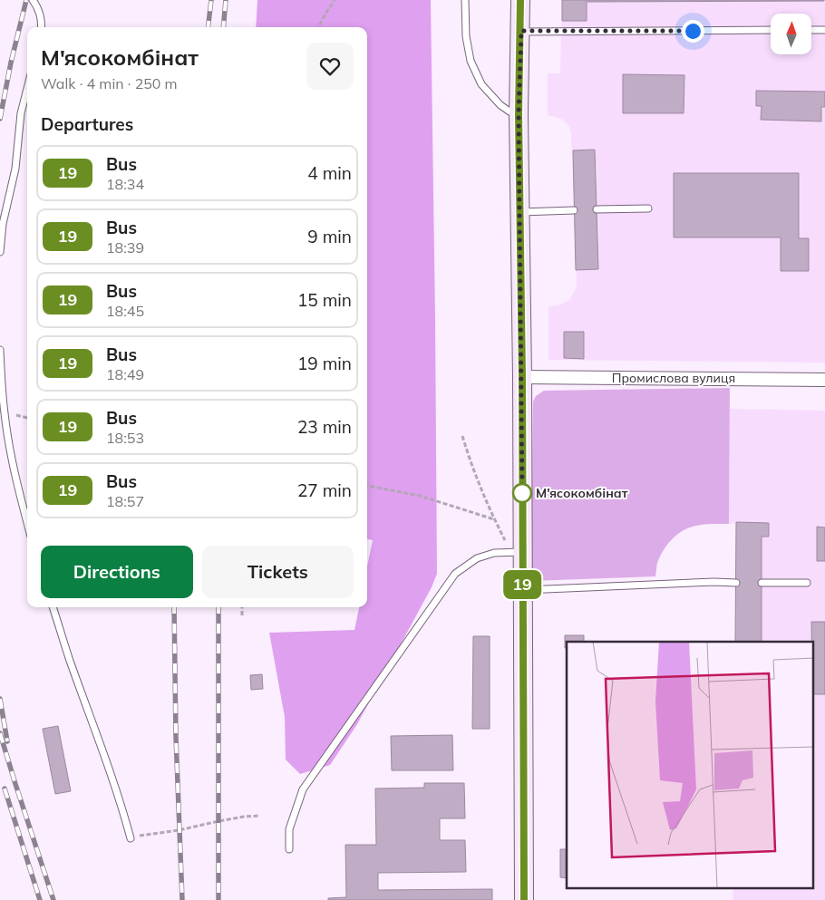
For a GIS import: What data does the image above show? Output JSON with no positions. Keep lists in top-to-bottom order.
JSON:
{
  "streets": {
    "street": ["Промислова вулиця"]
  },
  "places": ["М'ясокомбінат"],
  "lines": ["bus line 19"],
  "north": "top",
  "page": {
    "on_map": "19",
    "heading": [
      ["М'ясокомбінат", "Walk · 4 min · 250 m"],
      "Departures"
    ],
    "list": [
      {
        "mark": "19",
        "name": "Bus",
        "note": "18:34",
        "value": "4 min"
      },
      {
        "mark": "19",
        "name": "Bus",
        "note": "18:39",
        "value": "9 min"
      },
      {
        "mark": "19",
        "name": "Bus",
        "note": "18:45",
        "value": "15 min"
      },
      {
        "mark": "19",
        "name": "Bus",
        "note": "18:49",
        "value": "19 min"
      },
      {
        "mark": "19",
        "name": "Bus",
        "note": "18:53",
        "value": "23 min"
      },
      {
        "mark": "19",
        "name": "Bus",
        "note": "18:57",
        "value": "27 min"
      }
    ],
    "buttons": ["Directions", "Tickets"]
  }
}
